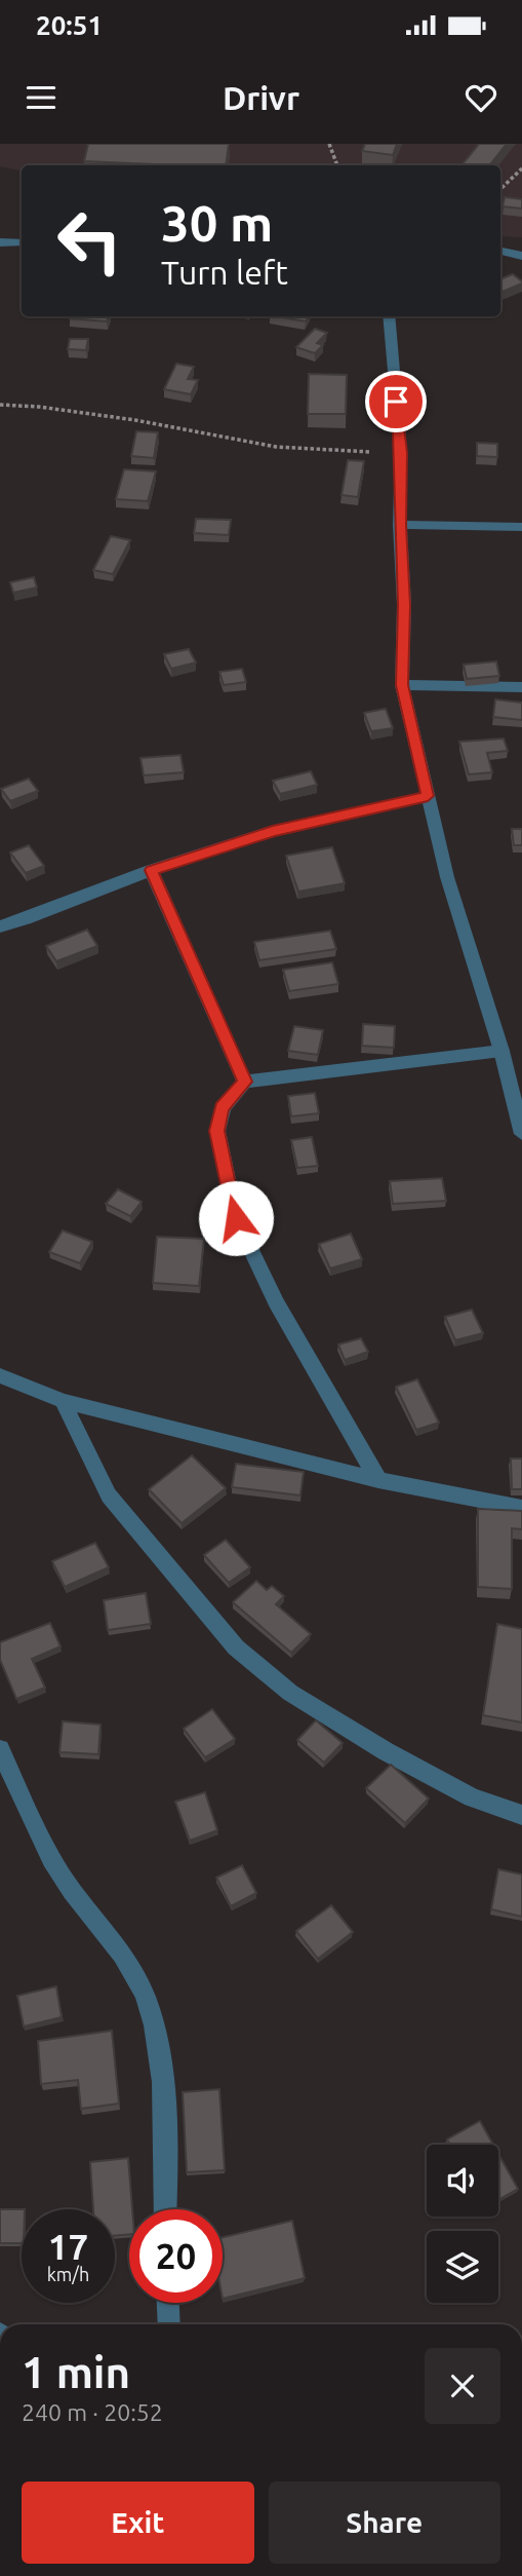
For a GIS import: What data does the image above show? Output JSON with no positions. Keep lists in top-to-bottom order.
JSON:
{
  "page": {
    "status": "20:51",
    "header": "Drivr",
    "turn": ["30 m", "Turn left"],
    "speed": "17 km/h",
    "limit": "20",
    "heading": ["1 min", "240 m · 20:52"],
    "buttons": ["Exit", "Share"]
  }
}
